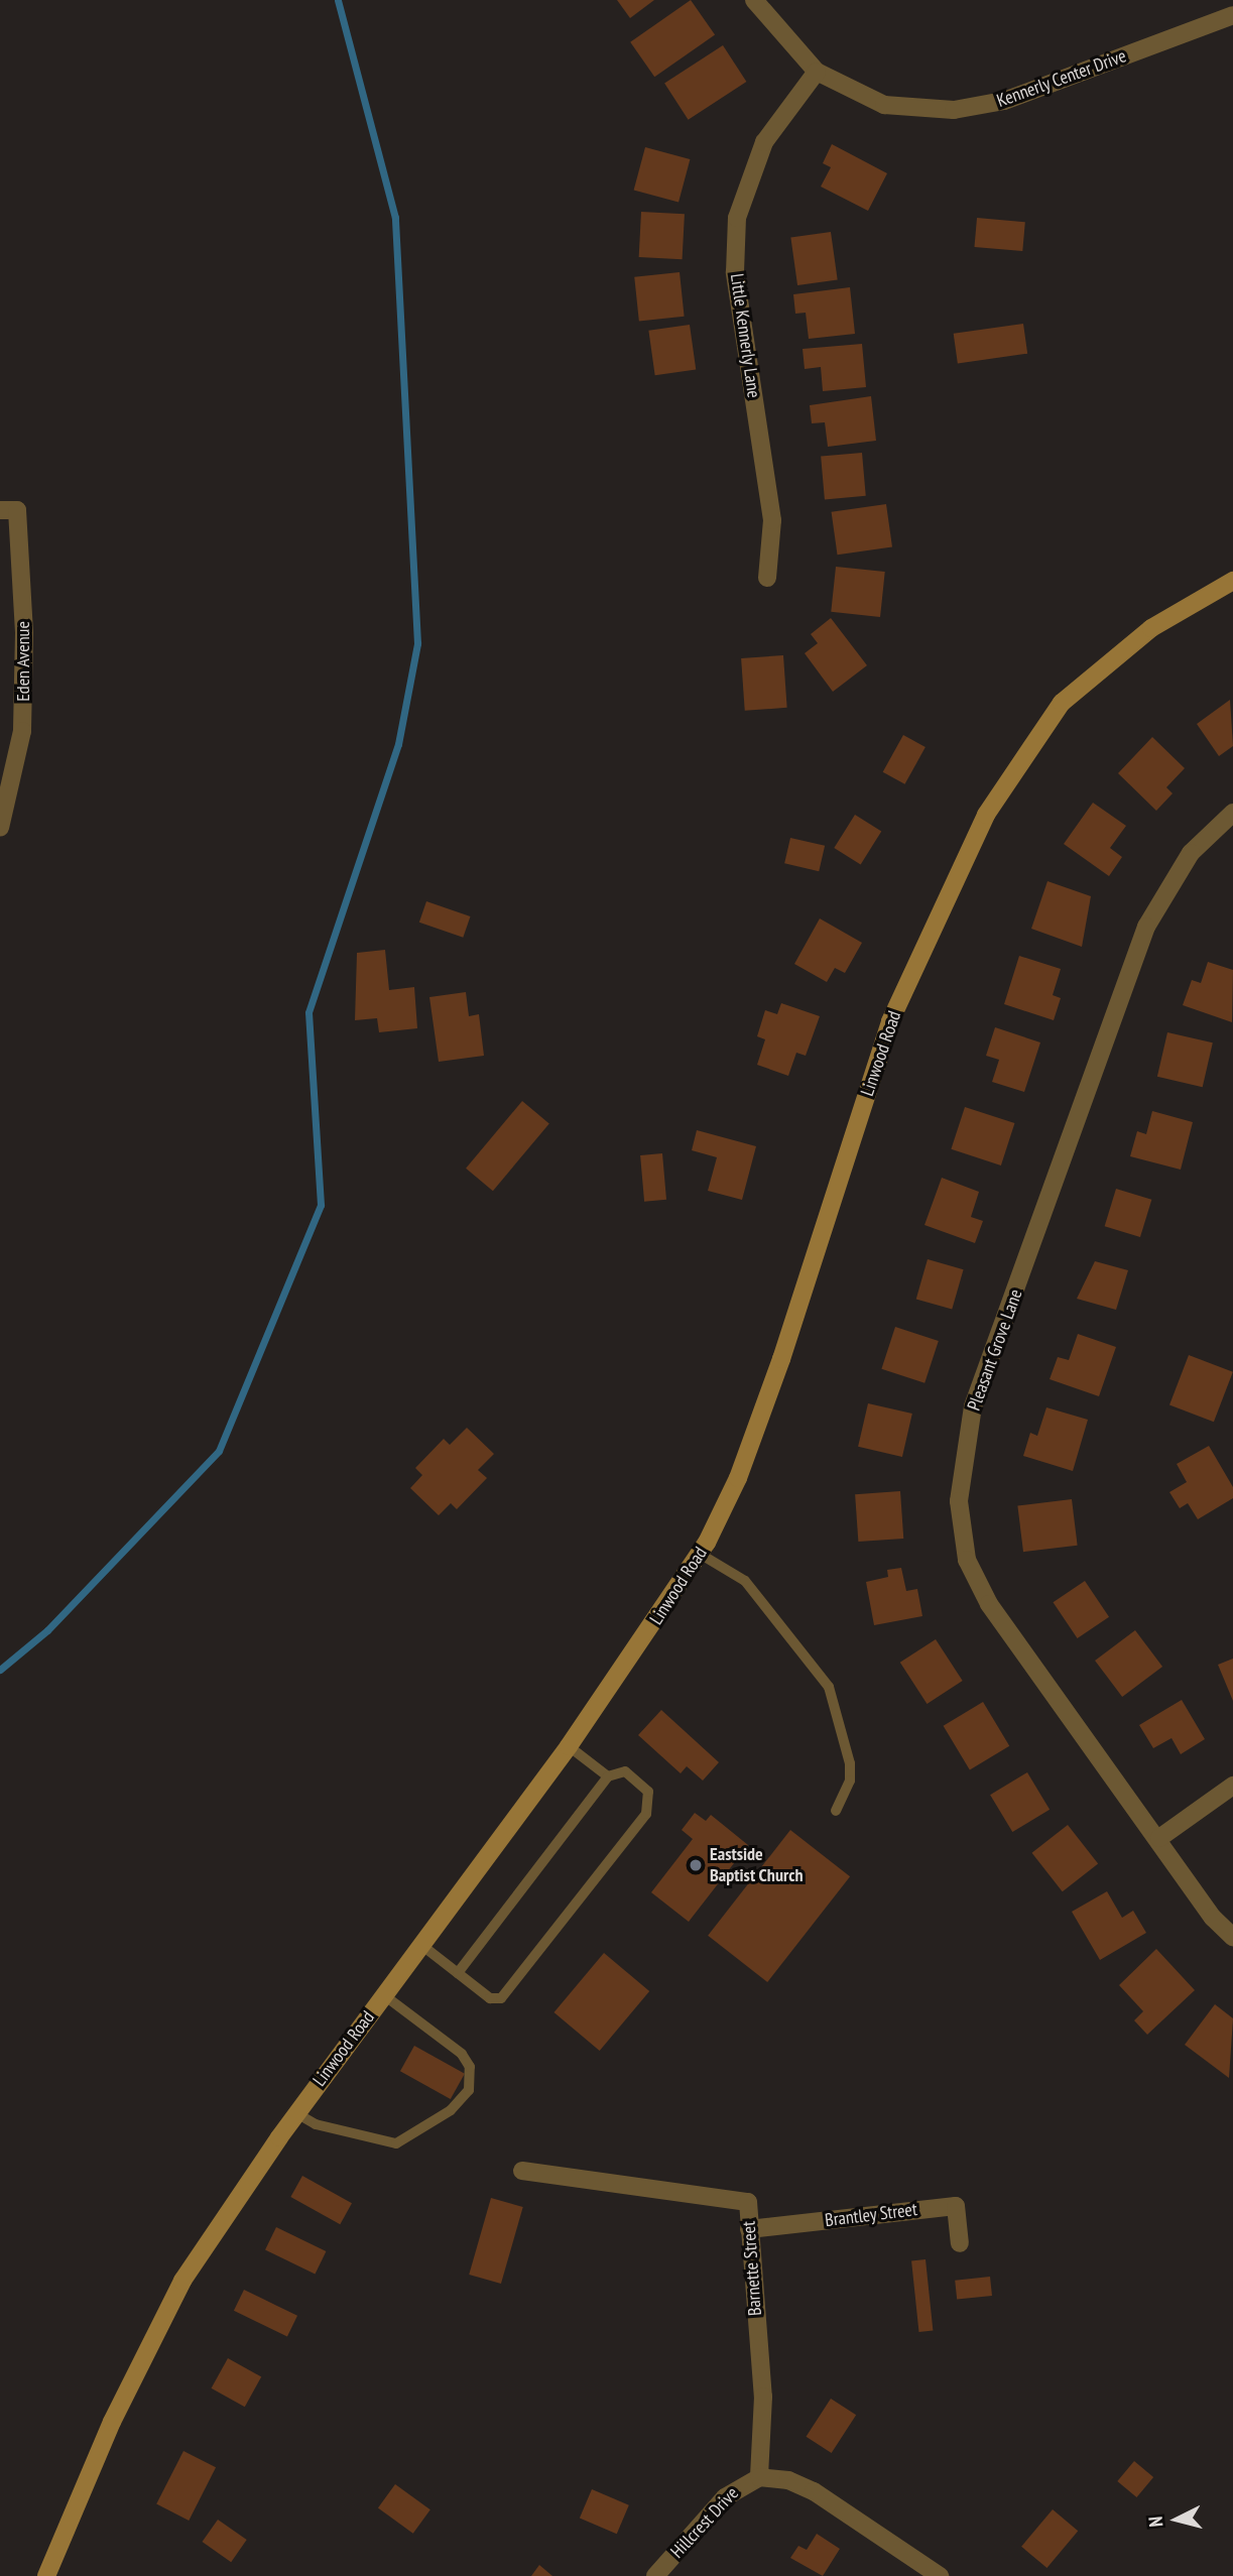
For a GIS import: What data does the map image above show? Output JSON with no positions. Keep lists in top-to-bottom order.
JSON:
{
  "streets": {
    "street": [
      "Kennerly Center Drive",
      "Little Kennerly Lane",
      "Eden Avenue",
      "Linwood Road",
      "Pleasant Grove Lane",
      "Brantley Street",
      "Barnette Street",
      "Hillcrest Drive"
    ]
  },
  "crossings": [
    ["Kennerly Center Drive", "Little Kennerly Lane"],
    ["Brantley Street", "Barnette Street"],
    ["Barnette Street", "Hillcrest Drive"]
  ],
  "places": ["Eastside Baptist Church"],
  "north": "left"
}
